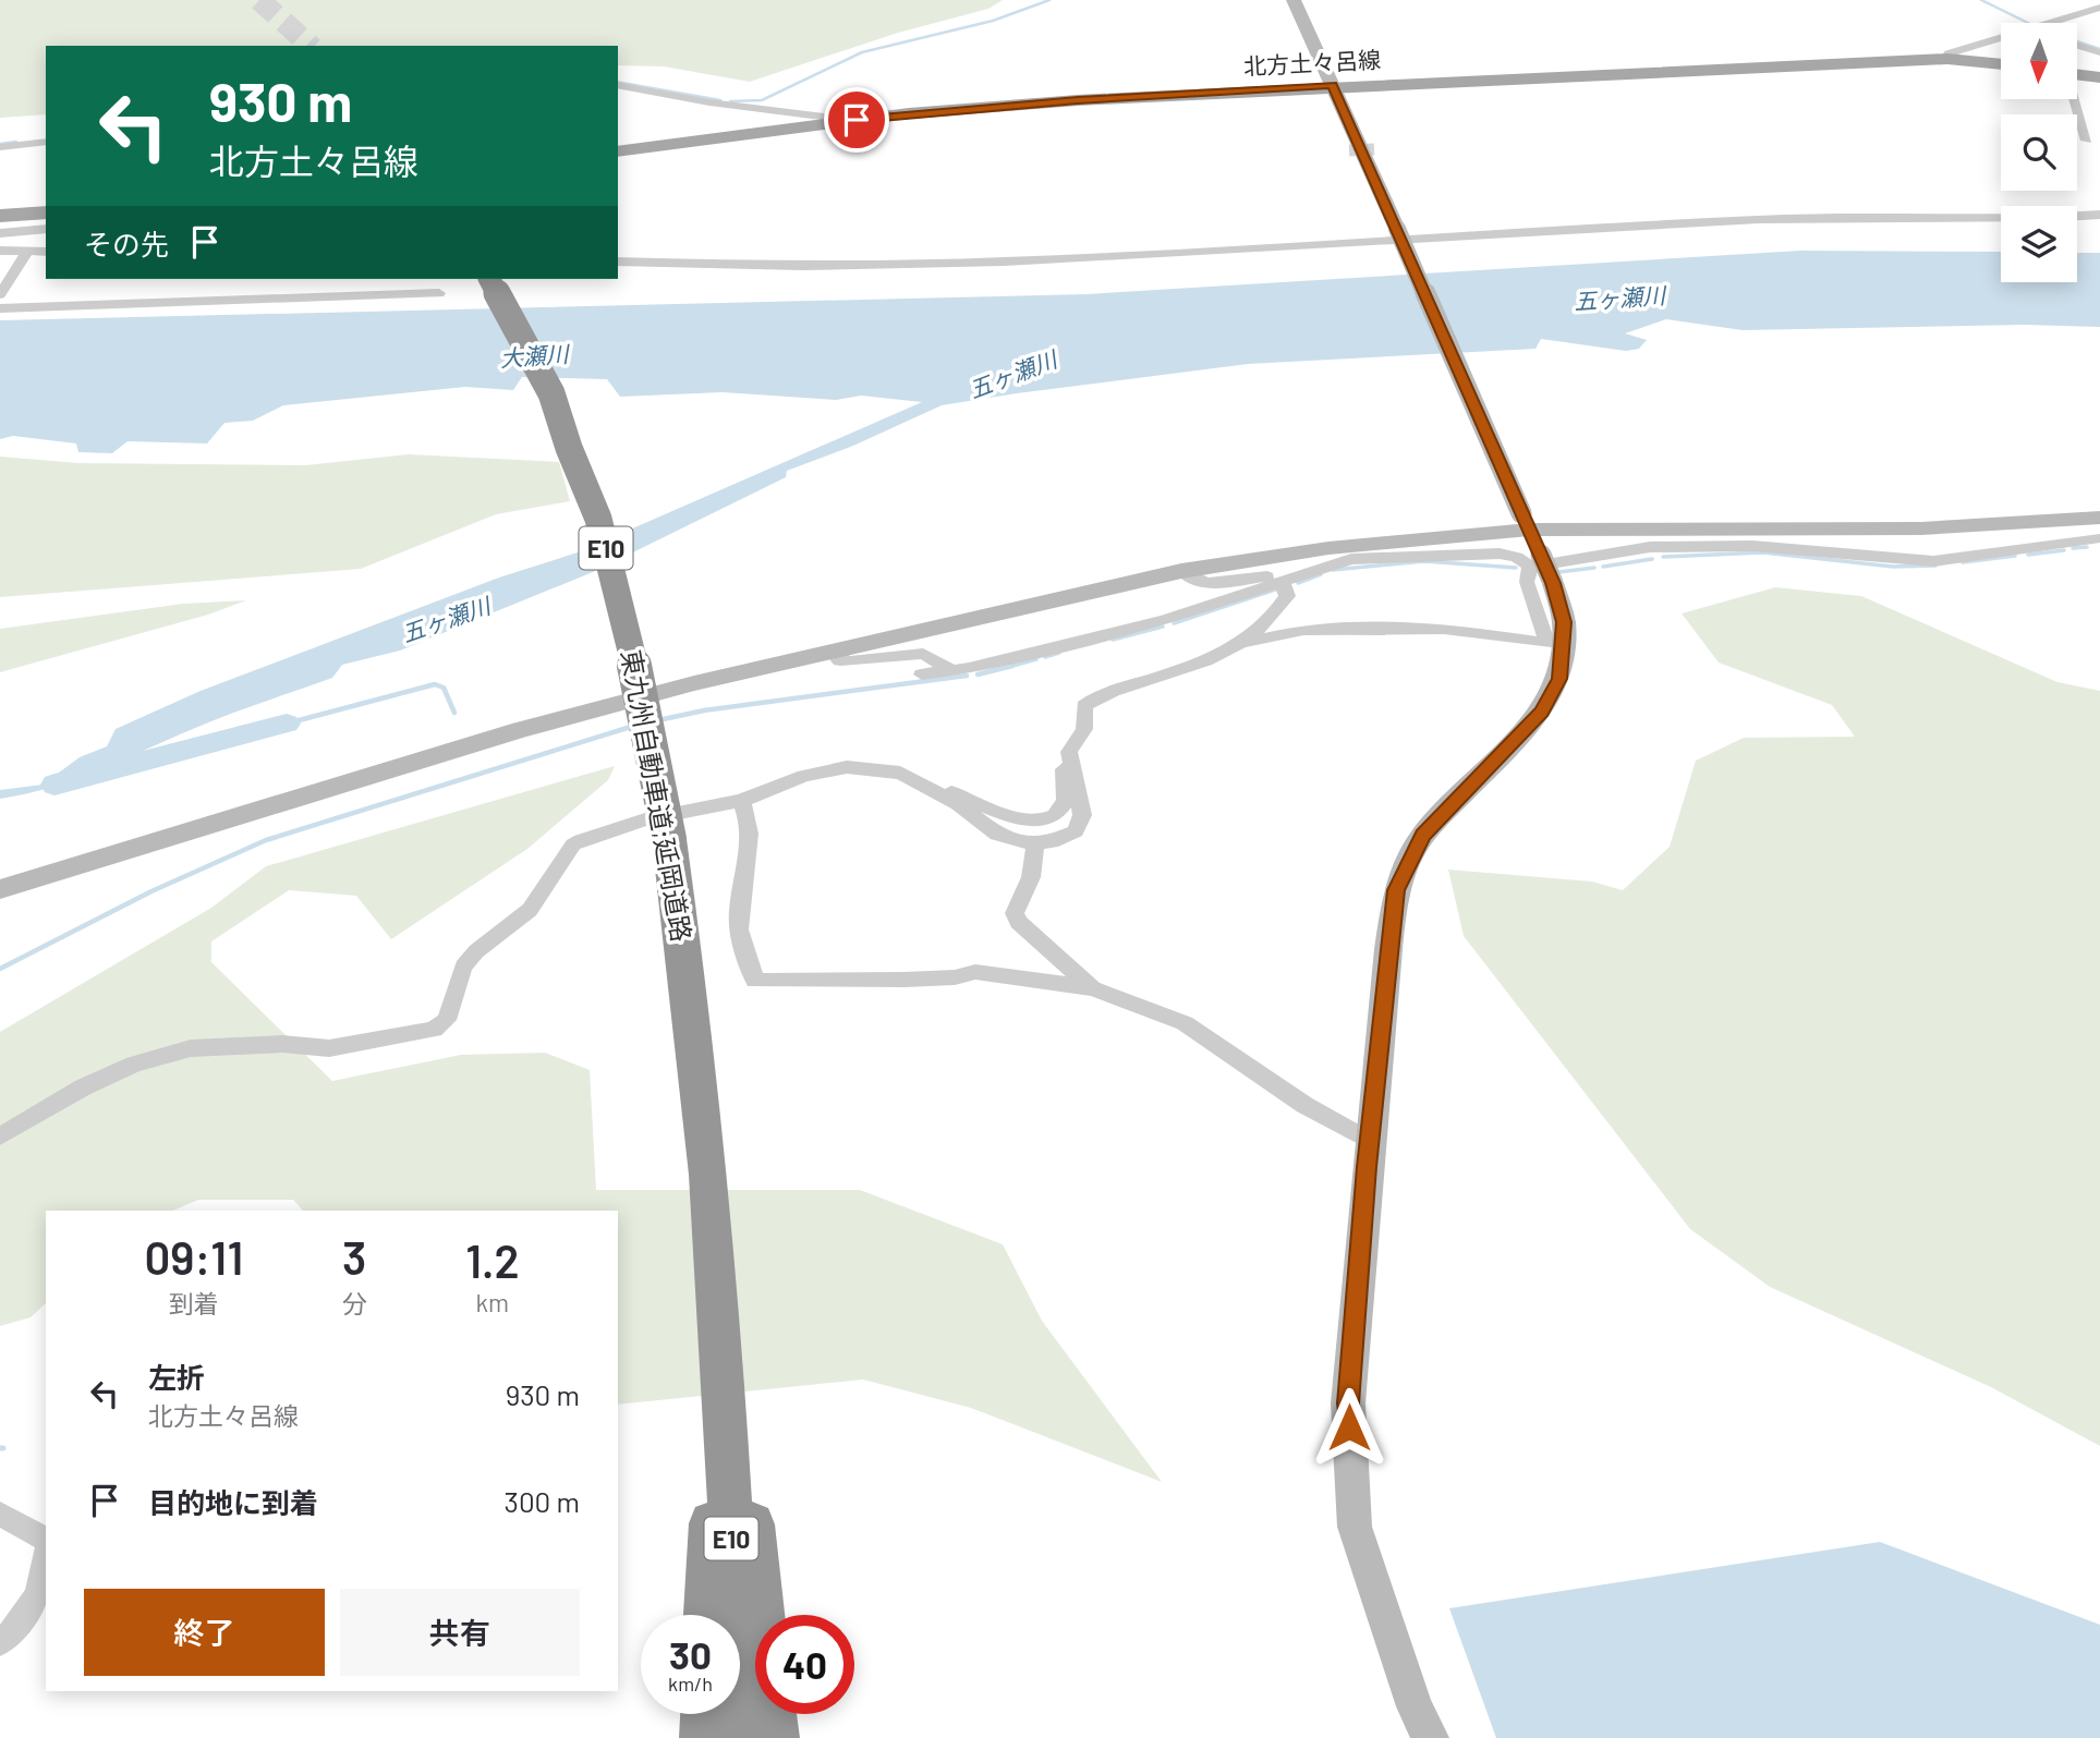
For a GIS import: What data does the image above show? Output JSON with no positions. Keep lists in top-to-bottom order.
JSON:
{
  "streets": {
    "highway": ["E10", "東九州自動車道;延岡道路"],
    "main road": ["北方土々呂線"]
  },
  "water": ["五ヶ瀬川", "大瀬川"],
  "north": "bottom",
  "page": {
    "turn": ["930 m", "北方土々呂線"],
    "then": "その先",
    "eta": [
      "09:11",
      "到着",
      "3",
      "分",
      "1.2",
      "km"
    ],
    "list": [
      {
        "name": "左折",
        "note": "北方土々呂線",
        "value": "930 m"
      },
      {
        "name": "目的地に到着",
        "value": "300 m"
      }
    ],
    "buttons": ["終了", "共有"],
    "speed": "30 km/h",
    "limit": "40"
  }
}
